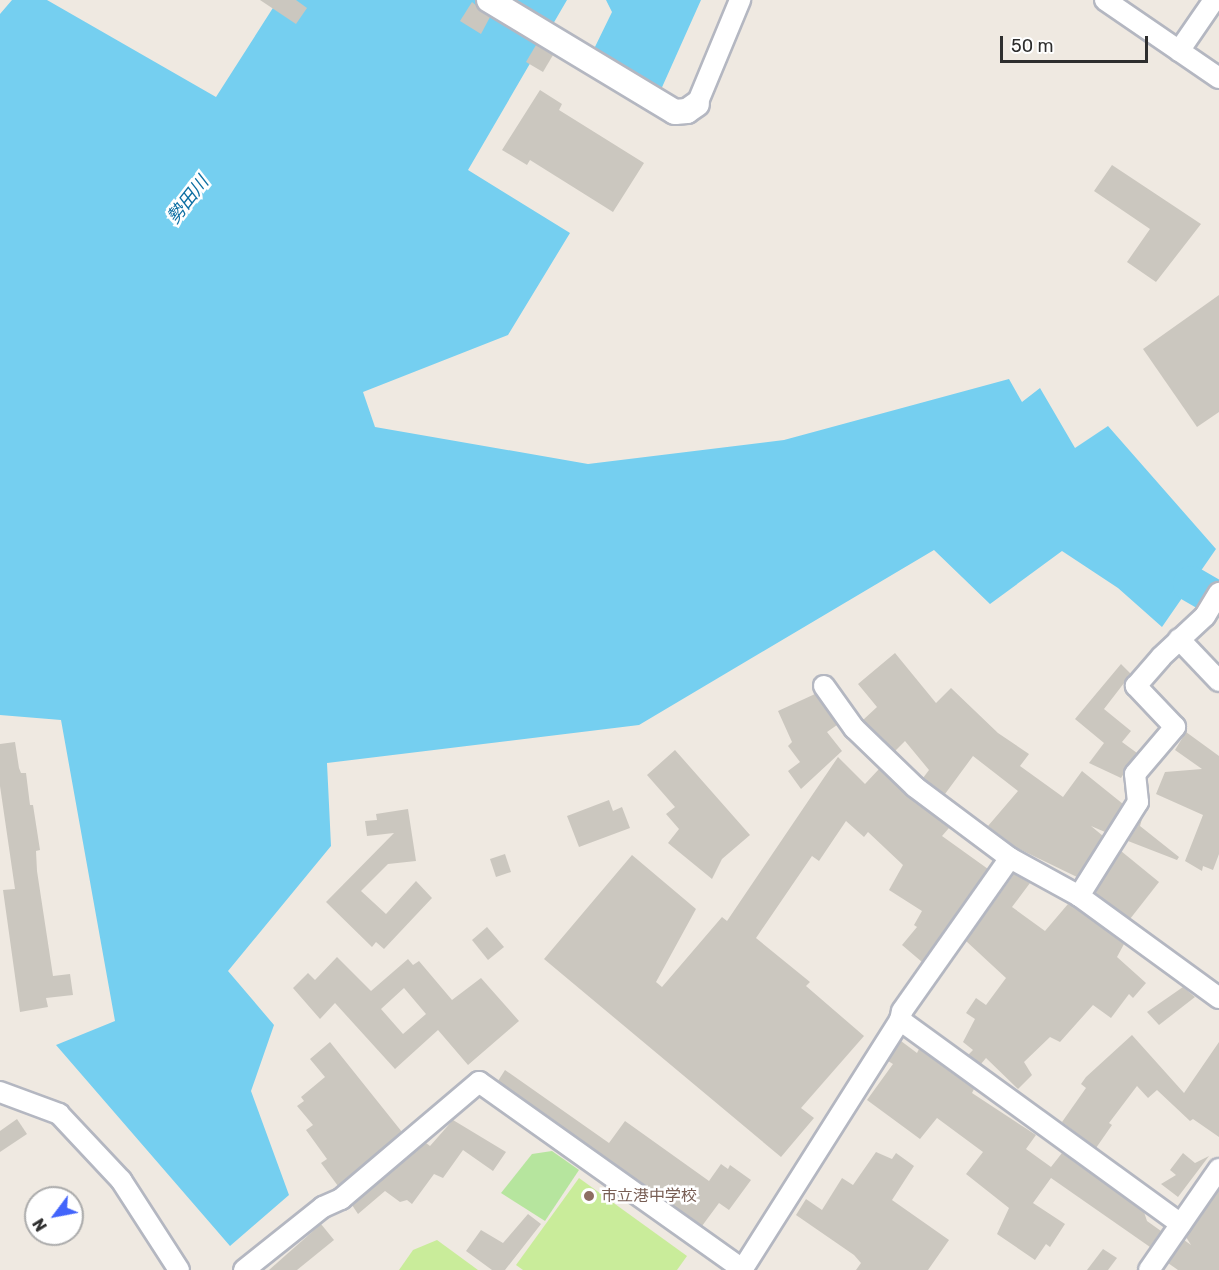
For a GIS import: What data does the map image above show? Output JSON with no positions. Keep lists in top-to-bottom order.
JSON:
{
  "water": ["勢田川"],
  "places": ["市立港中学校"],
  "scale_bar": "50 m",
  "north": "bottom left"
}
